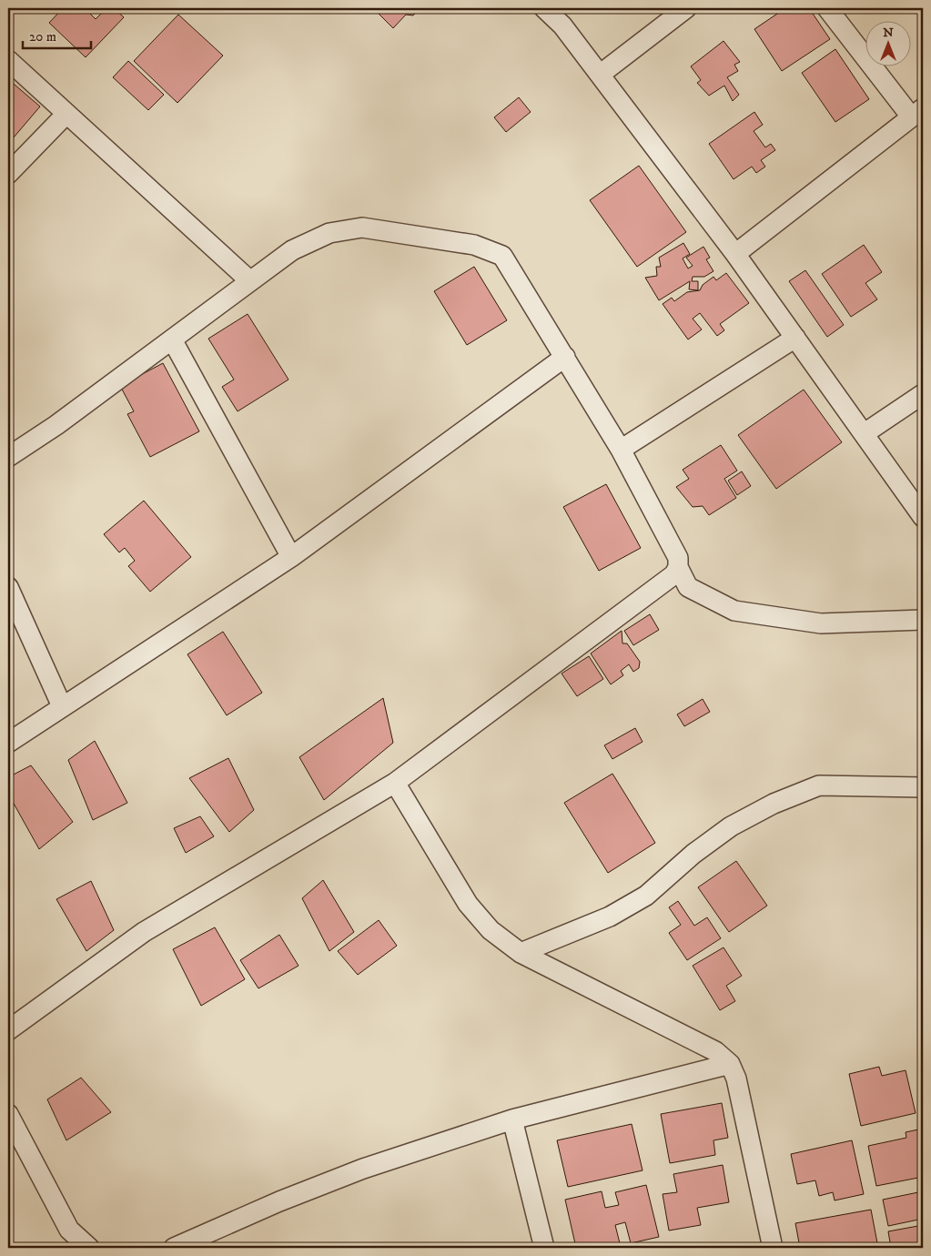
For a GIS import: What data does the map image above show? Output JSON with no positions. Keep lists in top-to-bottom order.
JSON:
{
  "scale_bar": "20 m",
  "north": "top"
}
